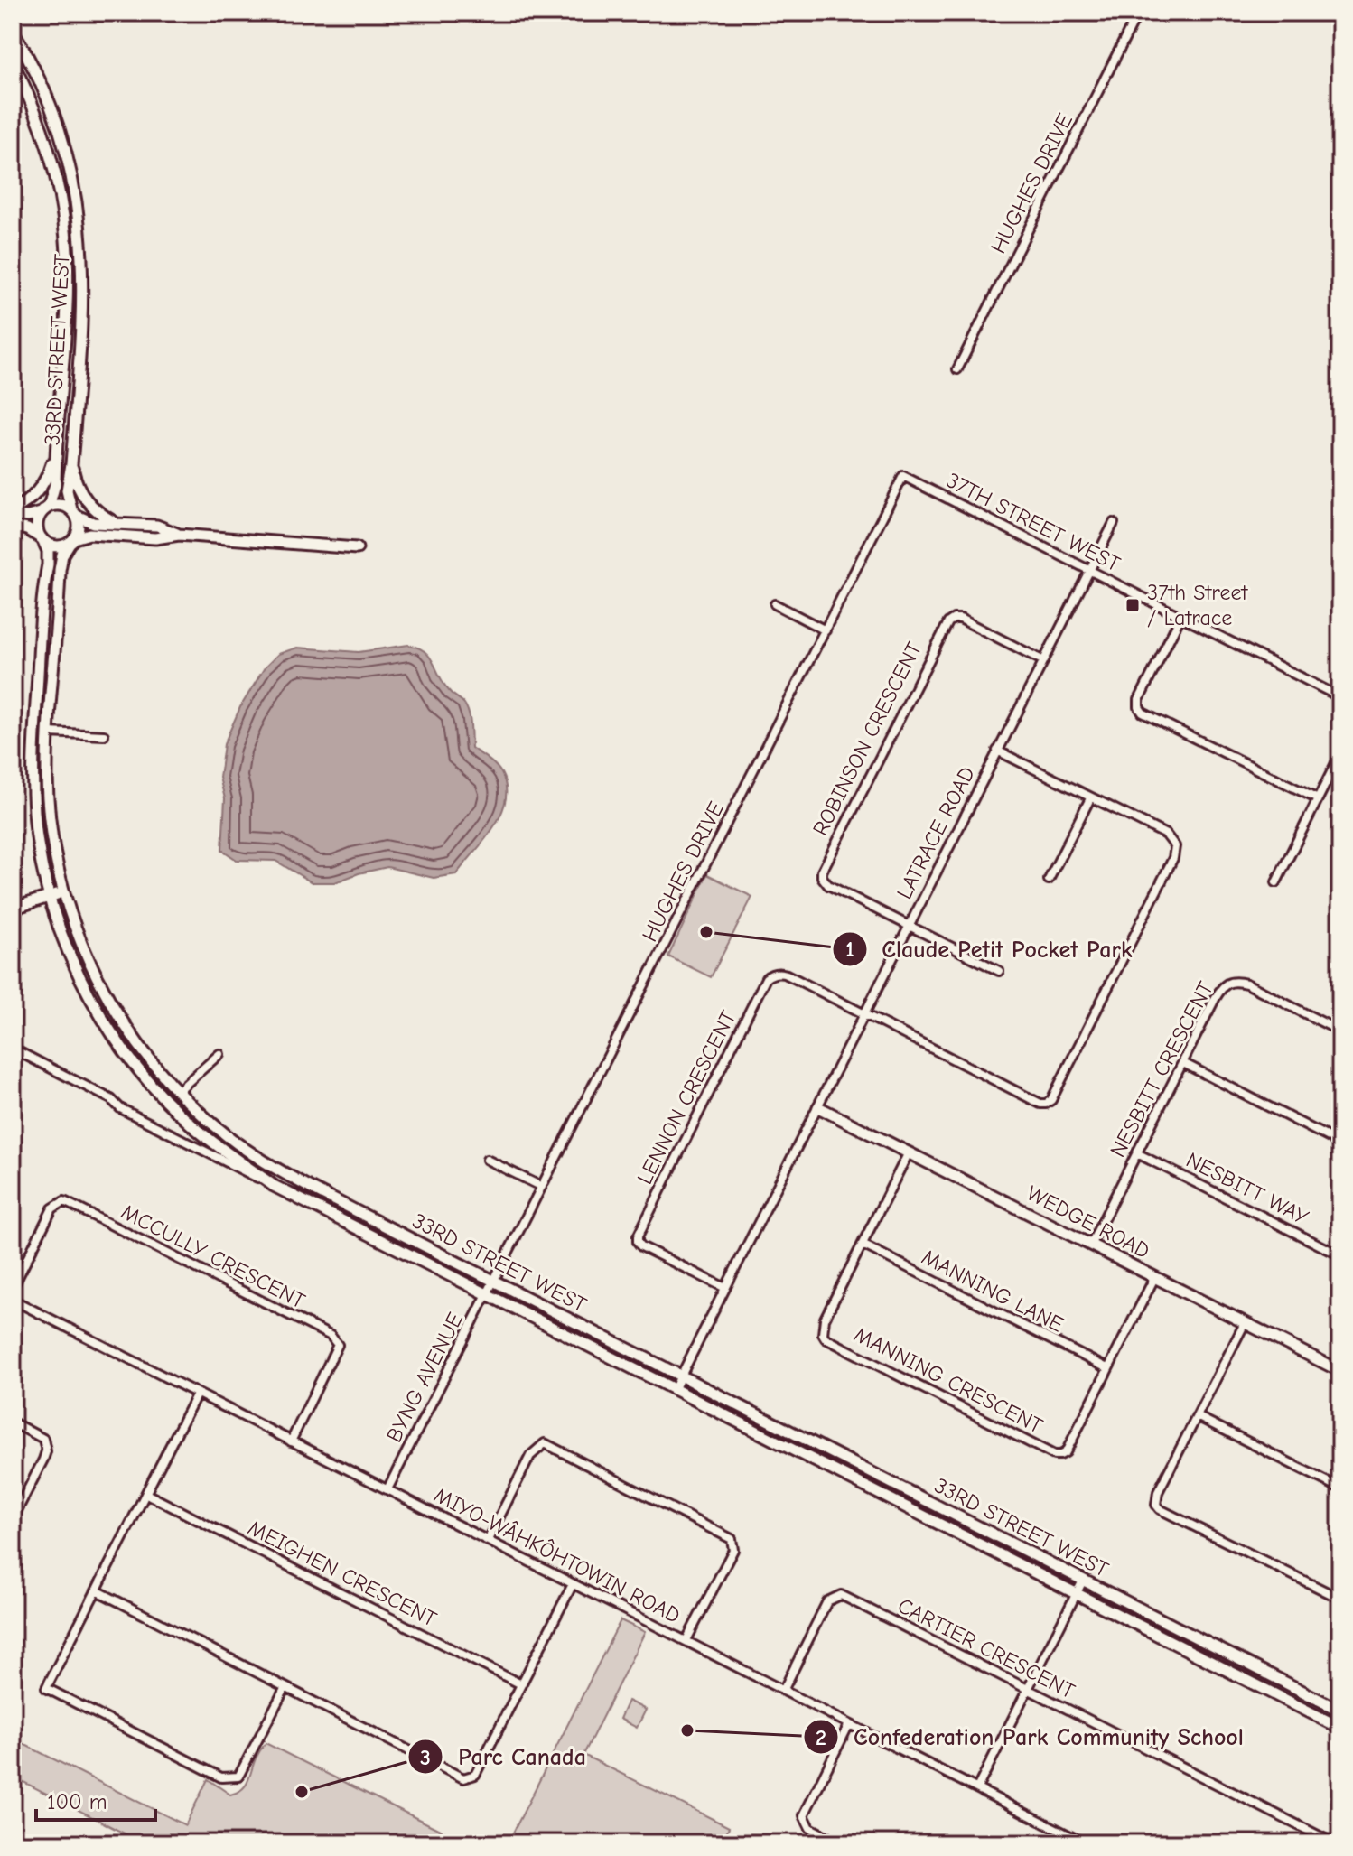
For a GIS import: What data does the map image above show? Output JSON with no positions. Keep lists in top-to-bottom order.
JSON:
{
  "streets": {
    "main road": ["33RD STREET WEST", "WEDGE ROAD"],
    "street": [
      "HUGHES DRIVE",
      "37TH STREET WEST",
      "ROBINSON CRESCENT",
      "LATRACE ROAD",
      "NESBITT CRESCENT",
      "LENNON CRESCENT",
      "NESBITT WAY",
      "MCCULLY CRESCENT",
      "MANNING LANE",
      "BYNG AVENUE",
      "MANNING CRESCENT",
      "MIYO-WÂHKÔHTOWIN ROAD",
      "MEIGHEN CRESCENT",
      "CARTIER CRESCENT"
    ]
  },
  "crossings": [
    ["HUGHES DRIVE", "33RD STREET WEST"],
    ["HUGHES DRIVE", "37TH STREET WEST"],
    ["HUGHES DRIVE", "BYNG AVENUE"],
    ["33RD STREET WEST", "LATRACE ROAD"],
    ["33RD STREET WEST", "BYNG AVENUE"],
    ["37TH STREET WEST", "LATRACE ROAD"],
    ["ROBINSON CRESCENT", "LATRACE ROAD"],
    ["LATRACE ROAD", "LENNON CRESCENT"],
    ["LATRACE ROAD", "WEDGE ROAD"],
    ["NESBITT CRESCENT", "NESBITT WAY"],
    ["NESBITT CRESCENT", "WEDGE ROAD"],
    ["WEDGE ROAD", "MANNING CRESCENT"],
    ["MCCULLY CRESCENT", "MIYO-WÂHKÔHTOWIN ROAD"],
    ["MANNING LANE", "MANNING CRESCENT"],
    ["BYNG AVENUE", "MIYO-WÂHKÔHTOWIN ROAD"],
    ["MIYO-WÂHKÔHTOWIN ROAD", "CARTIER CRESCENT"]
  ],
  "places": {
    "transit": ["37th Street / Latrace"],
    "other": ["Claude Petit Pocket Park", "Confederation Park Community School", "Parc Canada"]
  },
  "scale_bar": "100 m"
}
